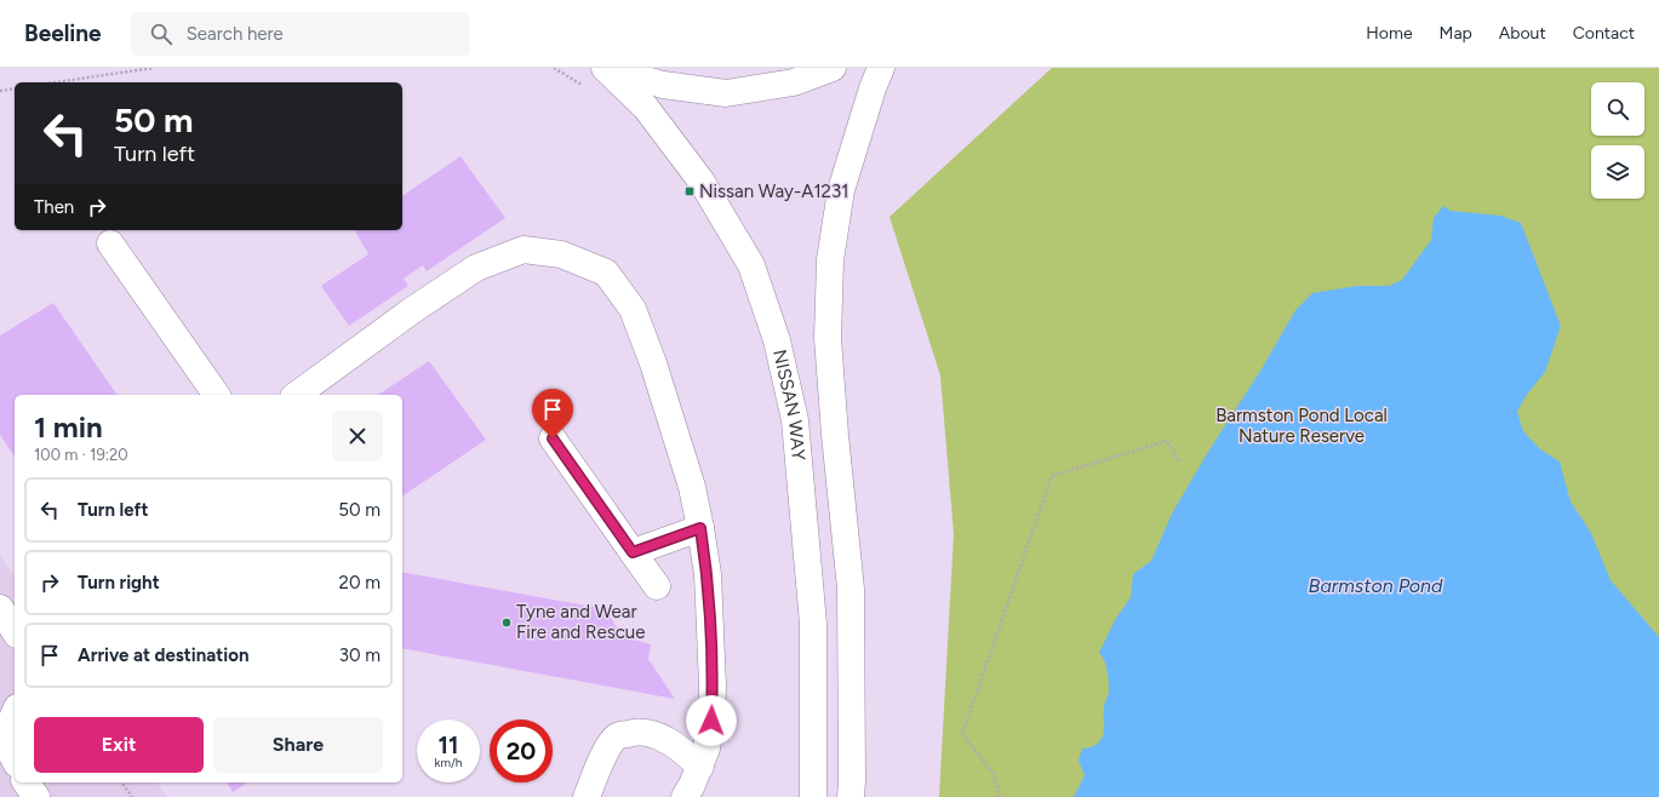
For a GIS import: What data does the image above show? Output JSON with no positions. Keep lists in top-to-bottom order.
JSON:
{
  "streets": {
    "street": ["NISSAN WAY"]
  },
  "water": ["Barmston Pond"],
  "parks": ["Barmston Pond Local Nature Reserve"],
  "places": {
    "transit": ["Nissan Way-A1231"],
    "other": ["Tyne and Wear Fire and Rescue"]
  },
  "page": {
    "header": "Beeline",
    "search": "Search here",
    "nav": [
      "Home",
      "Map",
      "About",
      "Contact"
    ],
    "turn": ["50 m", "Turn left"],
    "then": "Then",
    "heading": ["1 min", "100 m · 19:20"],
    "list": [
      {
        "name": "Turn left",
        "value": "50 m"
      },
      {
        "name": "Turn right",
        "value": "20 m"
      },
      {
        "name": "Arrive at destination",
        "value": "30 m"
      }
    ],
    "buttons": ["Exit", "Share"],
    "speed": "11 km/h",
    "limit": "20"
  }
}
